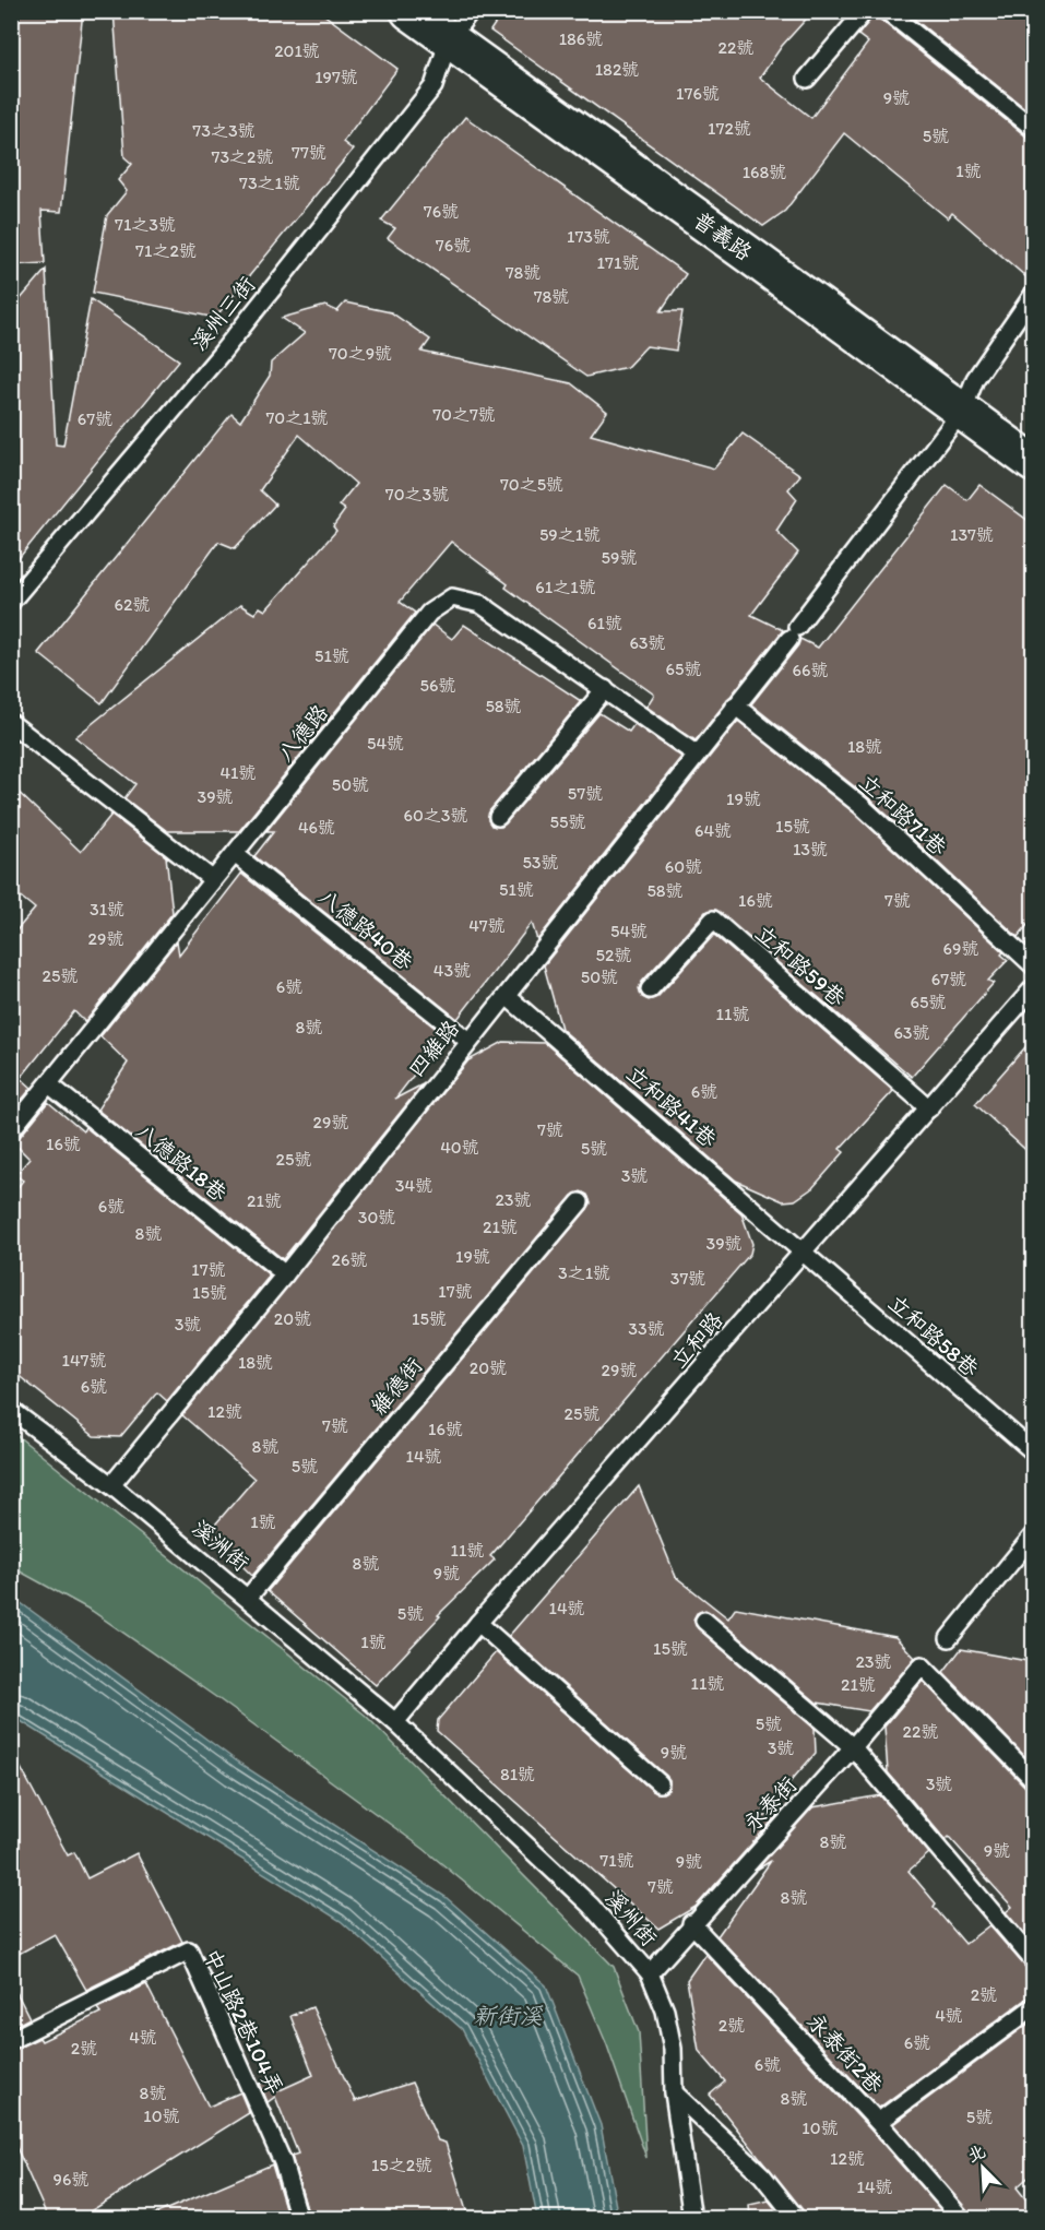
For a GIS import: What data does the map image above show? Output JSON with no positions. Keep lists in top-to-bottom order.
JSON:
{
  "streets": {
    "street": ["普義路"],
    "lane": [
      "溪州三街",
      "八德路",
      "立和路71巷",
      "八德路40巷",
      "立和路59巷",
      "四維路",
      "立和路41巷",
      "八德路18巷",
      "立和路58巷",
      "立和路",
      "維德街",
      "溪洲街",
      "永泰街",
      "溪州街",
      "中山路2巷104弄",
      "永泰街2巷"
    ]
  },
  "crossings": [
    ["普義路", "溪州三街"],
    ["普義路", "四維路"],
    ["八德路", "八德路40巷"],
    ["八德路", "四維路"],
    ["八德路", "八德路18巷"],
    ["立和路71巷", "四維路"],
    ["八德路40巷", "四維路"],
    ["立和路59巷", "立和路"],
    ["四維路", "立和路41巷"],
    ["四維路", "八德路18巷"],
    ["四維路", "溪洲街"],
    ["立和路41巷", "立和路58巷"],
    ["立和路41巷", "立和路"],
    ["立和路58巷", "立和路"],
    ["立和路", "溪洲街"],
    ["立和路", "溪州街"],
    ["維德街", "溪洲街"],
    ["溪洲街", "溪州街"],
    ["永泰街", "溪州街"],
    ["永泰街", "永泰街2巷"]
  ],
  "water": ["新街溪"],
  "house_numbers": [
    "186號",
    "22號",
    "201號",
    "182號",
    "197號",
    "176號",
    "9號",
    "172號",
    "73之3號",
    "5號",
    "77號",
    "73之2號",
    "1號",
    "168號",
    "73之1號",
    "76號",
    "71之3號",
    "173號",
    "76號",
    "71之2號",
    "171號",
    "78號",
    "78號",
    "70之9號",
    "70之7號",
    "70之1號",
    "67號",
    "70之5號",
    "70之3號",
    "59之1號",
    "137號",
    "59號",
    "61之1號",
    "62號",
    "61號",
    "63號",
    "51號",
    "65號",
    "66號",
    "56號",
    "58號",
    "54號",
    "18號",
    "41號",
    "50號",
    "57號",
    "39號",
    "19號",
    "60之3號",
    "55號",
    "15號",
    "46號",
    "64號",
    "13號",
    "53號",
    "60號",
    "51號",
    "58號",
    "16號",
    "7號",
    "31號",
    "47號",
    "54號",
    "29號",
    "69號",
    "52號",
    "43號",
    "25號",
    "50號",
    "67號",
    "6號",
    "65號",
    "11號",
    "8號",
    "63號",
    "6號",
    "29號",
    "7號",
    "16號",
    "40號",
    "5號",
    "25號",
    "3號",
    "34號",
    "23號",
    "21號",
    "6號",
    "30號",
    "21號",
    "8號",
    "39號",
    "19號",
    "26號",
    "17號",
    "3之1號",
    "37號",
    "17號",
    "15號",
    "20號",
    "15號",
    "3號",
    "33號",
    "147號",
    "18號",
    "20號",
    "29號",
    "6號",
    "12號",
    "25號",
    "7號",
    "16號",
    "8號",
    "14號",
    "5號",
    "1號",
    "11號",
    "8號",
    "9號",
    "14號",
    "5號",
    "1號",
    "15號",
    "23號",
    "11號",
    "21號",
    "5號",
    "22號",
    "3號",
    "9號",
    "81號",
    "3號",
    "8號",
    "9號",
    "71號",
    "9號",
    "7號",
    "8號",
    "2號",
    "4號",
    "2號",
    "4號",
    "6號",
    "2號",
    "6號",
    "8號",
    "8號",
    "10號",
    "5號",
    "10號",
    "12號",
    "15之2號",
    "96號",
    "14號"
  ],
  "north": "top left"
}
